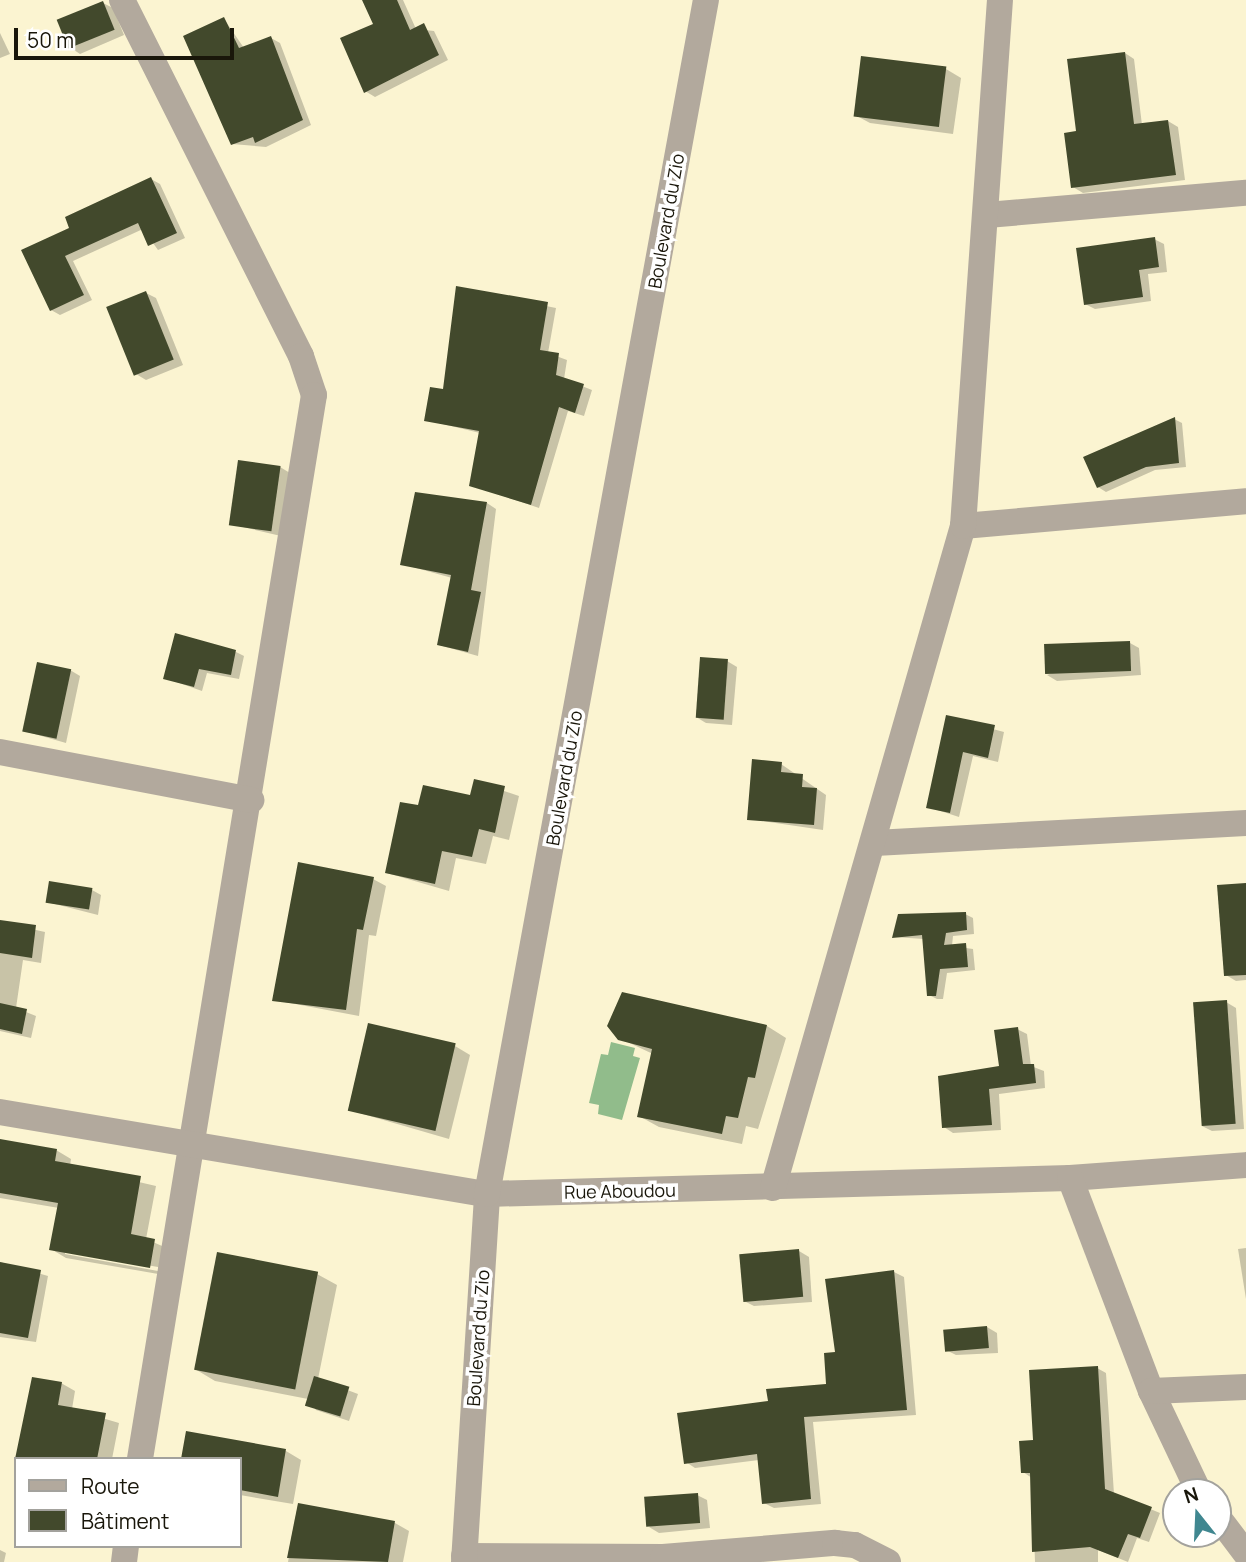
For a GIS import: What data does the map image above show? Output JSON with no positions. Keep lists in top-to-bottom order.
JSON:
{
  "streets": {
    "street": ["Boulevard du Zio", "Rue Aboudou"]
  },
  "crossings": [
    ["Boulevard du Zio", "Rue Aboudou"]
  ],
  "legend": ["Route", "Bâtiment"],
  "scale_bar": "50 m",
  "north": "top"
}
